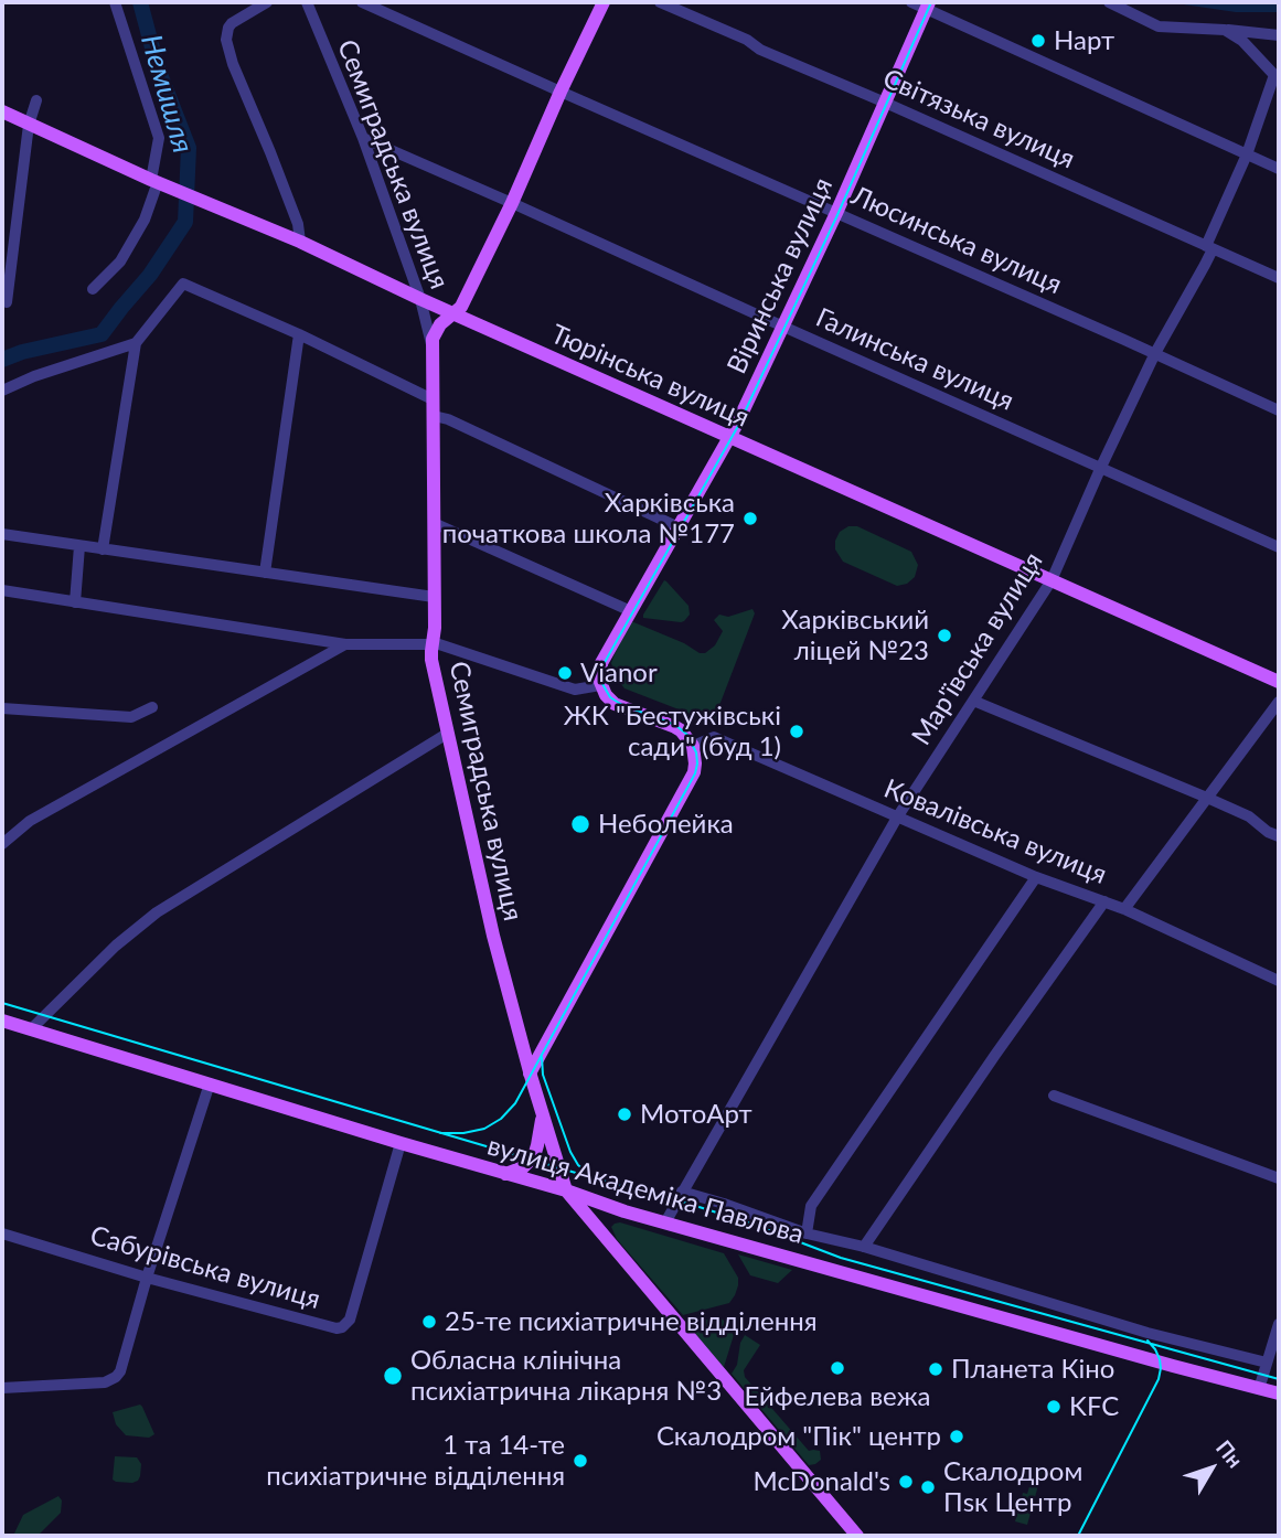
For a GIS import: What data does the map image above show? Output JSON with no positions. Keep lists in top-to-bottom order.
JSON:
{
  "streets": {
    "main road": [
      "Семиградська вулиця",
      "Віринська вулиця",
      "Тюрінська вулиця",
      "вулиця Академіка Павлова"
    ],
    "street": [
      "Світязька вулиця",
      "Люсинська вулиця",
      "Галинська вулиця",
      "Мар'ївська вулиця",
      "Ковалівська вулиця",
      "Сабурівська вулиця"
    ]
  },
  "crossings": [
    ["Світязька вулиця", "Віринська вулиця"],
    ["Світязька вулиця", "Мар'ївська вулиця"],
    ["Семиградська вулиця", "Люсинська вулиця"],
    ["Семиградська вулиця", "Галинська вулиця"],
    ["Семиградська вулиця", "Тюрінська вулиця"],
    ["Семиградська вулиця", "вулиця Академіка Павлова"],
    ["Люсинська вулиця", "Віринська вулиця"],
    ["Люсинська вулиця", "Мар'ївська вулиця"],
    ["Віринська вулиця", "Галинська вулиця"],
    ["Віринська вулиця", "Тюрінська вулиця"],
    ["Галинська вулиця", "Мар'ївська вулиця"],
    ["Тюрінська вулиця", "Мар'ївська вулиця"],
    ["Мар'ївська вулиця", "Ковалівська вулиця"],
    ["Мар'ївська вулиця", "вулиця Академіка Павлова"],
    ["вулиця Академіка Павлова", "Сабурівська вулиця"]
  ],
  "water": ["Немишля"],
  "places": [
    "Нарт",
    "Харківська початкова школа №177",
    "Харківський ліцей №23",
    "Vianor",
    "ЖК \"Бестужівські сади\" (буд 1)",
    "Неболейка",
    "МотоАрт",
    "25-те психіатричне відділення",
    "Ейфелева вежа",
    "Планета Кіно",
    "Обласна клінічна психіатрична лікарня №3",
    "KFC",
    "Скалодром \"Пік\" центр",
    "1 та 14-те психіатричне відділення",
    "McDonald's",
    "Скалодром Пsк Центр"
  ],
  "north": "top right"
}
